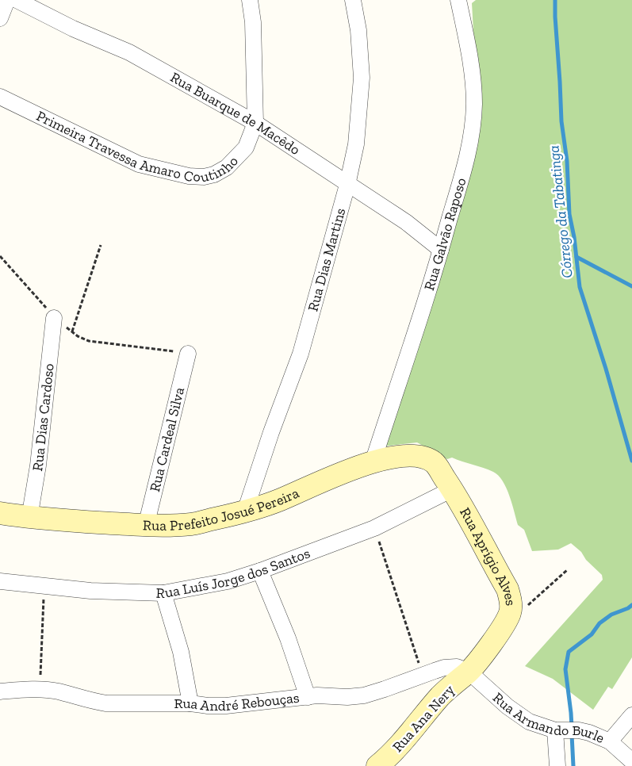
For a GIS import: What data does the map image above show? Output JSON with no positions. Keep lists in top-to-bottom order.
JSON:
{
  "streets": {
    "street": [
      "Rua Buarque de Macêdo",
      "Primeira Travessa Amaro Coutinho",
      "Rua Galvão Raposo",
      "Rua Dias Martins",
      "Rua Dias Cardoso",
      "Rua Cardeal Silva",
      "Rua Prefeito Josué Pereira",
      "Rua Aprígio Alves",
      "Rua Luís Jorge dos Santos",
      "Rua André Rebouças",
      "Rua Armando Burle",
      "Rua Ana Nery"
    ]
  },
  "crossings": [
    ["Rua Buarque de Macêdo", "Primeira Travessa Amaro Coutinho"],
    ["Rua Buarque de Macêdo", "Rua Galvão Raposo"],
    ["Rua Buarque de Macêdo", "Rua Dias Martins"],
    ["Rua Galvão Raposo", "Rua Prefeito Josué Pereira"],
    ["Rua Dias Martins", "Rua Prefeito Josué Pereira"],
    ["Rua Dias Cardoso", "Rua Prefeito Josué Pereira"],
    ["Rua Cardeal Silva", "Rua Prefeito Josué Pereira"],
    ["Rua Prefeito Josué Pereira", "Rua Aprígio Alves"],
    ["Rua Aprígio Alves", "Rua Luís Jorge dos Santos"],
    ["Rua Aprígio Alves", "Rua André Rebouças"],
    ["Rua Aprígio Alves", "Rua Armando Burle"],
    ["Rua Aprígio Alves", "Rua Ana Nery"],
    ["Rua André Rebouças", "Rua Armando Burle"],
    ["Rua André Rebouças", "Rua Ana Nery"],
    ["Rua Armando Burle", "Rua Ana Nery"]
  ],
  "water": ["Córrego da Tabatinga"]
}
